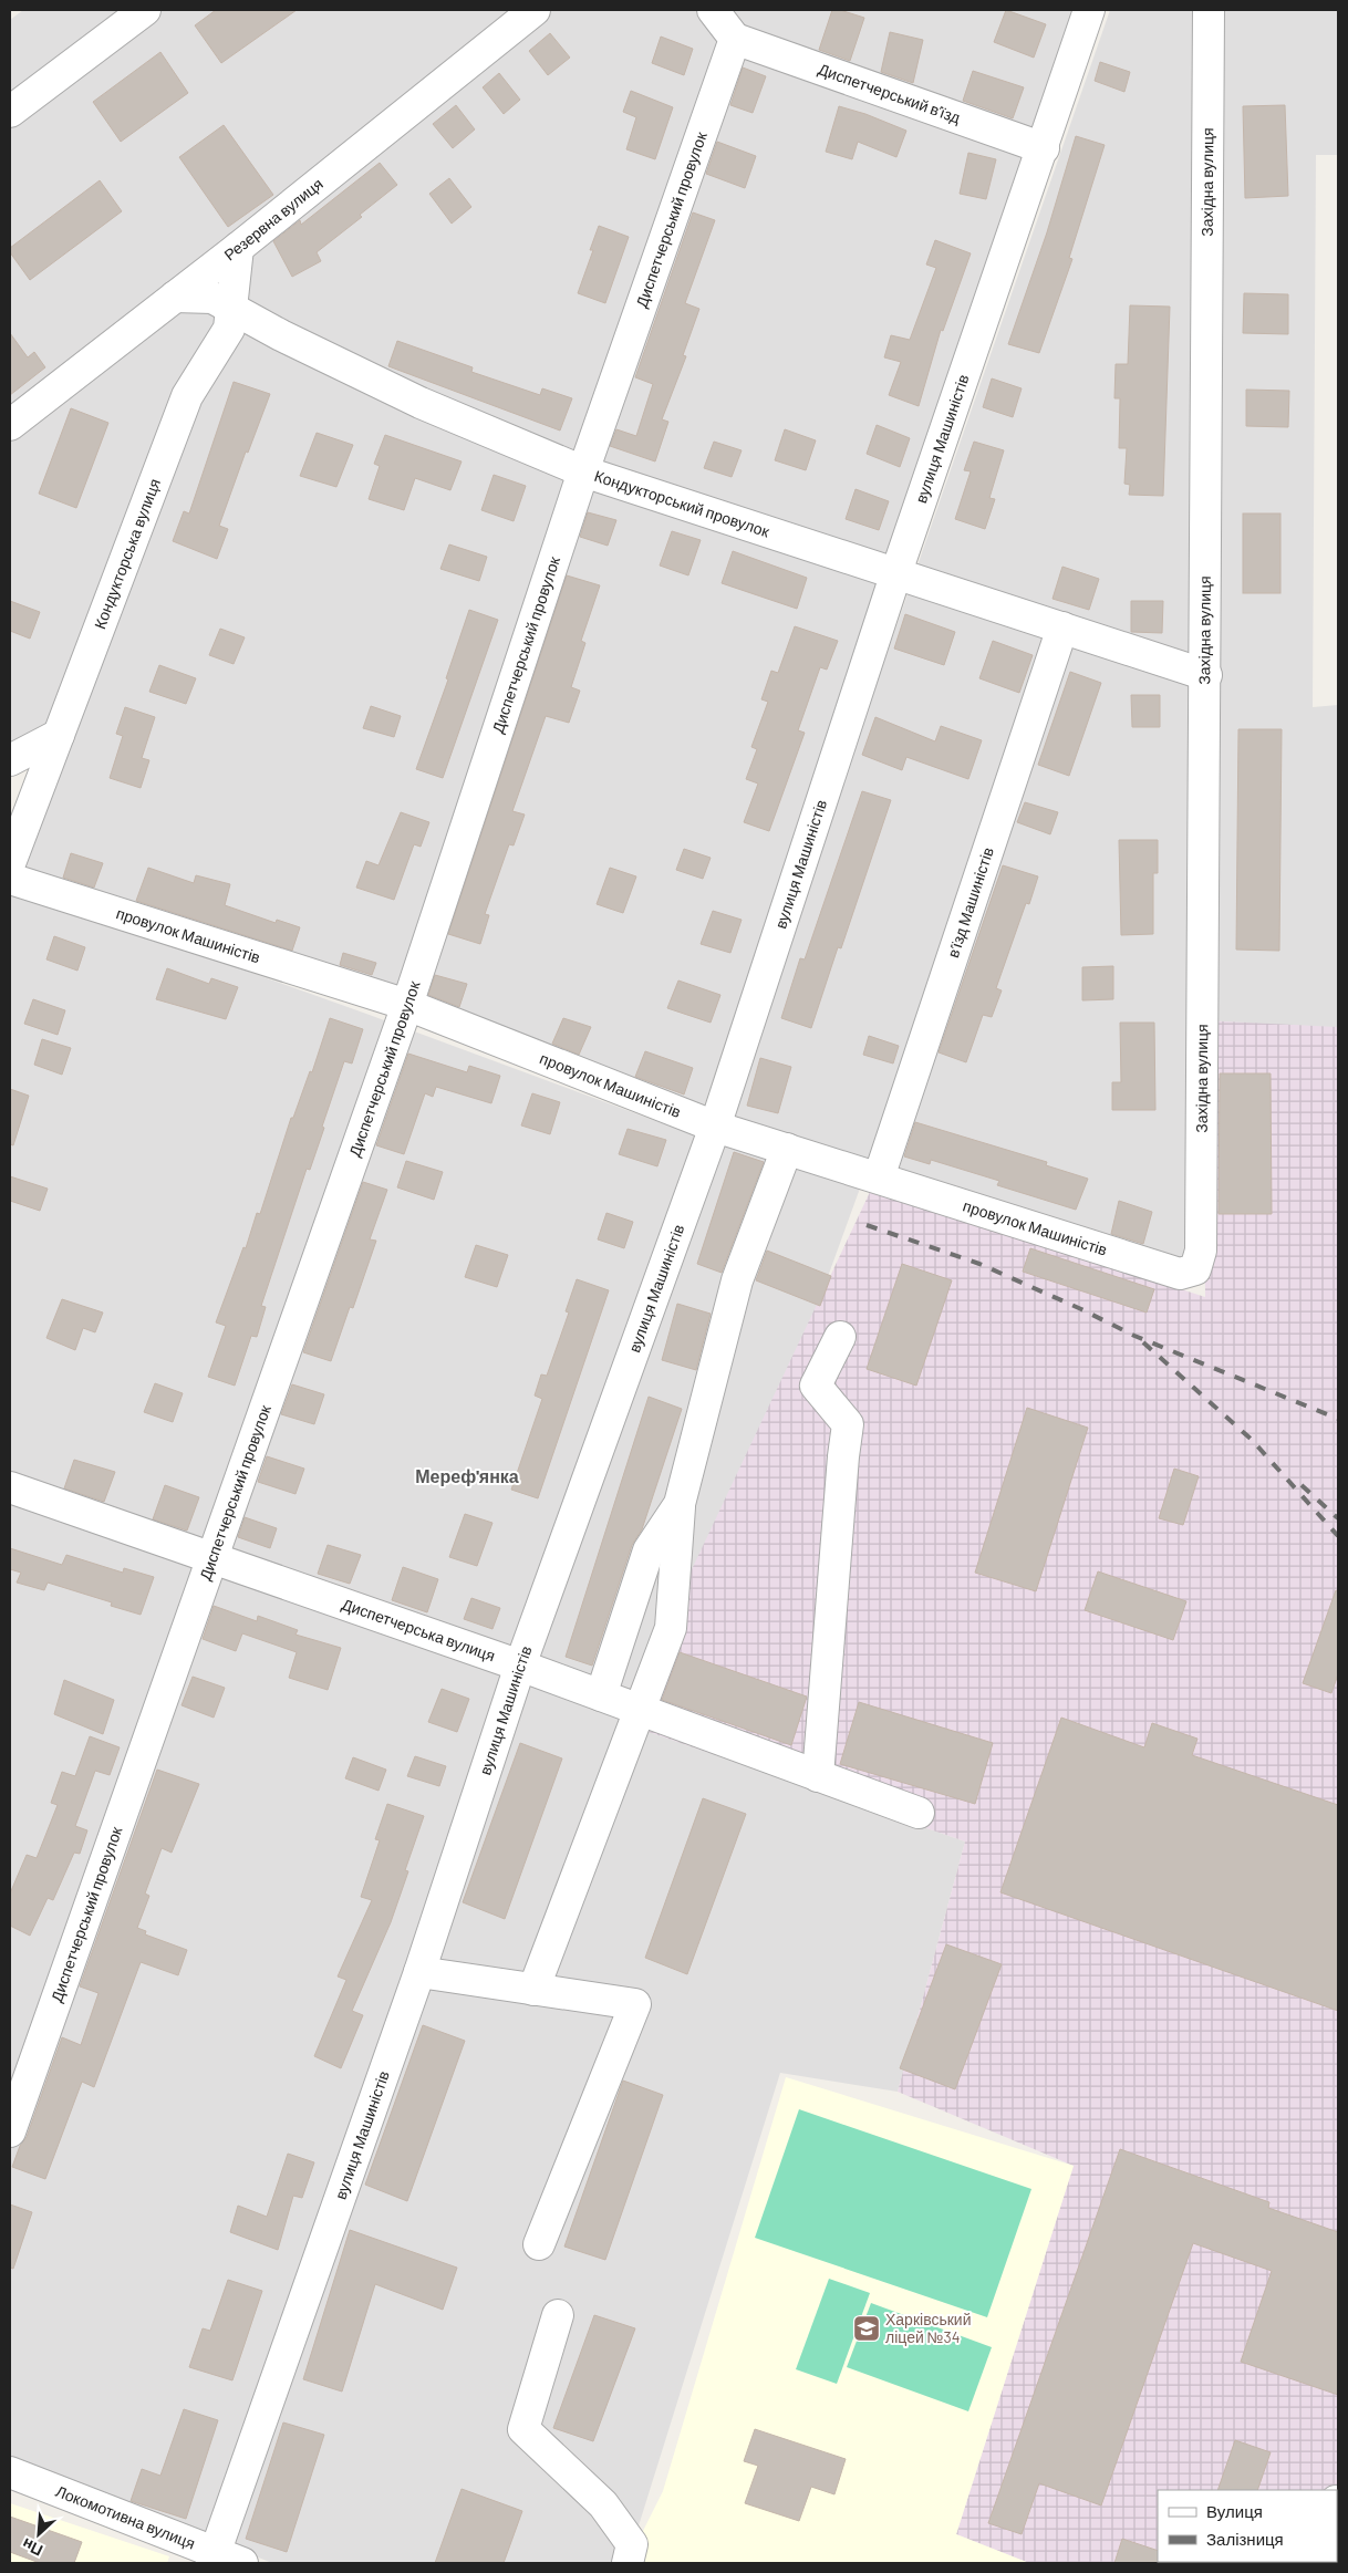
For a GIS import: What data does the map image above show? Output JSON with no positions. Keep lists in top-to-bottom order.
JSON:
{
  "streets": {
    "street": [
      "Диспетчерський в’їзд",
      "Західна вулиця",
      "Резервна вулиця",
      "Диспетчерський провулок",
      "вулиця Машиністів",
      "Кондукторський провулок",
      "Кондукторська вулиця",
      "в’їзд Машиністів",
      "провулок Машиністів",
      "Диспетчерська вулиця",
      "Локомотивна вулиця"
    ]
  },
  "crossings": [
    ["Диспетчерський в’їзд", "Диспетчерський провулок"],
    ["Диспетчерський в’їзд", "вулиця Машиністів"],
    ["Західна вулиця", "Кондукторський провулок"],
    ["Західна вулиця", "провулок Машиністів"],
    ["Резервна вулиця", "Кондукторський провулок"],
    ["Резервна вулиця", "Кондукторська вулиця"],
    ["Диспетчерський провулок", "Кондукторський провулок"],
    ["Диспетчерський провулок", "провулок Машиністів"],
    ["Диспетчерський провулок", "Диспетчерська вулиця"],
    ["вулиця Машиністів", "Кондукторський провулок"],
    ["вулиця Машиністів", "провулок Машиністів"],
    ["вулиця Машиністів", "Диспетчерська вулиця"],
    ["вулиця Машиністів", "Локомотивна вулиця"],
    ["Кондукторський провулок", "Кондукторська вулиця"],
    ["Кондукторський провулок", "в’їзд Машиністів"],
    ["в’їзд Машиністів", "провулок Машиністів"]
  ],
  "districts": ["Мереф'янка"],
  "places": {
    "school or university": ["Харківський ліцей №34"]
  },
  "legend": ["Вулиця", "Залізниця"],
  "north": "bottom left"
}
